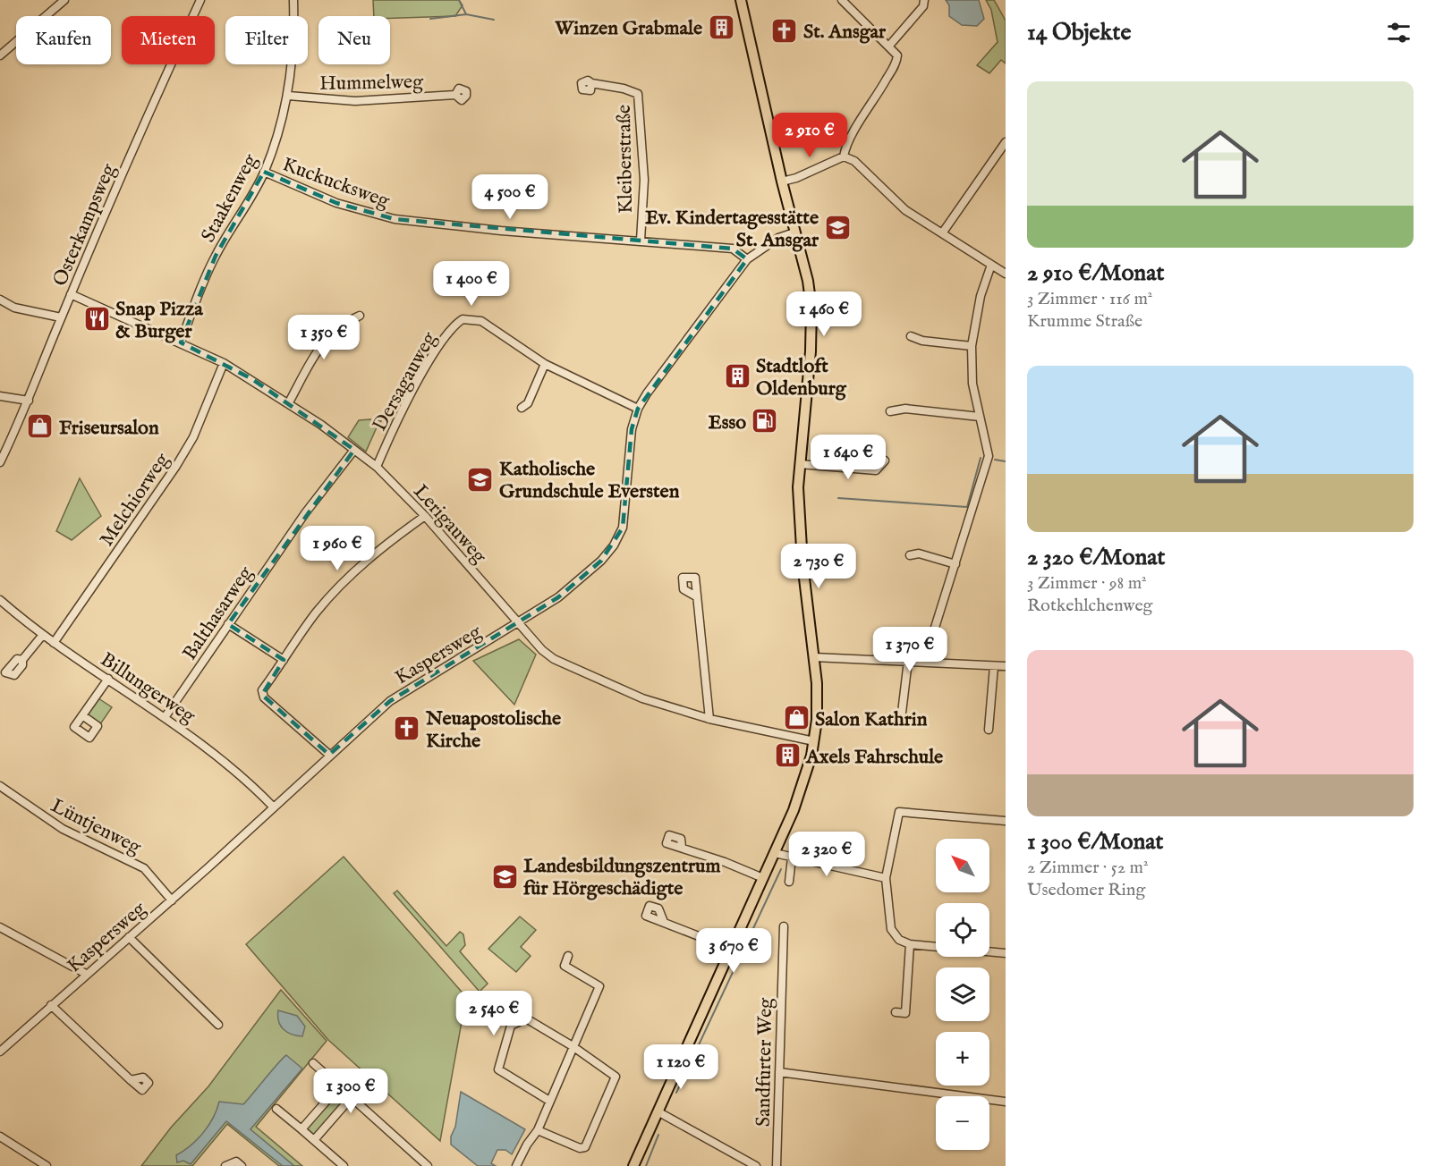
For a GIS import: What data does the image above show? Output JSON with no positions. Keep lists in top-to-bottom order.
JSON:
{
  "streets": {
    "street": [
      "Hummelweg",
      "Kleiberstraße",
      "Kuckucksweg",
      "Staakenweg",
      "Osterkampsweg",
      "Dersagauweg",
      "Melchiorweg",
      "Lerigauweg",
      "Balthasarweg",
      "Kaspersweg",
      "Billungerweg",
      "Lüntjenweg",
      "Sandfurter Weg"
    ]
  },
  "crossings": [
    ["Hummelweg", "Staakenweg"],
    ["Kleiberstraße", "Kuckucksweg"],
    ["Kuckucksweg", "Staakenweg"],
    ["Kuckucksweg", "Kaspersweg"],
    ["Staakenweg", "Lerigauweg"],
    ["Osterkampsweg", "Lerigauweg"],
    ["Dersagauweg", "Lerigauweg"],
    ["Dersagauweg", "Kaspersweg"],
    ["Melchiorweg", "Lerigauweg"],
    ["Melchiorweg", "Billungerweg"],
    ["Lerigauweg", "Balthasarweg"],
    ["Lerigauweg", "Kaspersweg"],
    ["Balthasarweg", "Billungerweg"],
    ["Kaspersweg", "Billungerweg"],
    ["Kaspersweg", "Lüntjenweg"]
  ],
  "places": {
    "building": ["Winzen Grabmale", "Stadtloft Oldenburg", "Axels Fahrschule"],
    "church": ["St. Ansgar", "Neuapostolische Kirche"],
    "school or university": ["Ev. Kindertagesstätte St. Ansgar", "Katholische Grundschule Eversten", "Landesbildungszentrum für Hörgeschädigte"],
    "restaurant": ["Snap Pizza & Burger"],
    "fuel station": ["Esso"],
    "shop": ["Friseursalon", "Salon Kathrin"]
  },
  "north": "top left",
  "page": {
    "heading": "14 Objekte",
    "chip": [
      "Kaufen",
      "Mieten",
      "Filter",
      "Neu"
    ],
    "list": [
      {
        "name": "2 910 €/Monat",
        "note": "3 Zimmer · 116 m² · Krumme Straße"
      },
      {
        "name": "2 320 €/Monat",
        "note": "3 Zimmer · 98 m² · Rotkehlchenweg"
      },
      {
        "name": "1 300 €/Monat",
        "note": "2 Zimmer · 52 m² · Usedomer Ring"
      }
    ],
    "price": [
      "2 910 €",
      "4 500 €",
      "1 400 €",
      "1 460 €",
      "1 350 €",
      "1 640 €",
      "1 960 €",
      "2 730 €",
      "1 370 €",
      "2 320 €",
      "3 670 €",
      "2 540 €",
      "1 120 €",
      "1 300 €"
    ],
    "map_buttons": ["+", "−"]
  }
}
